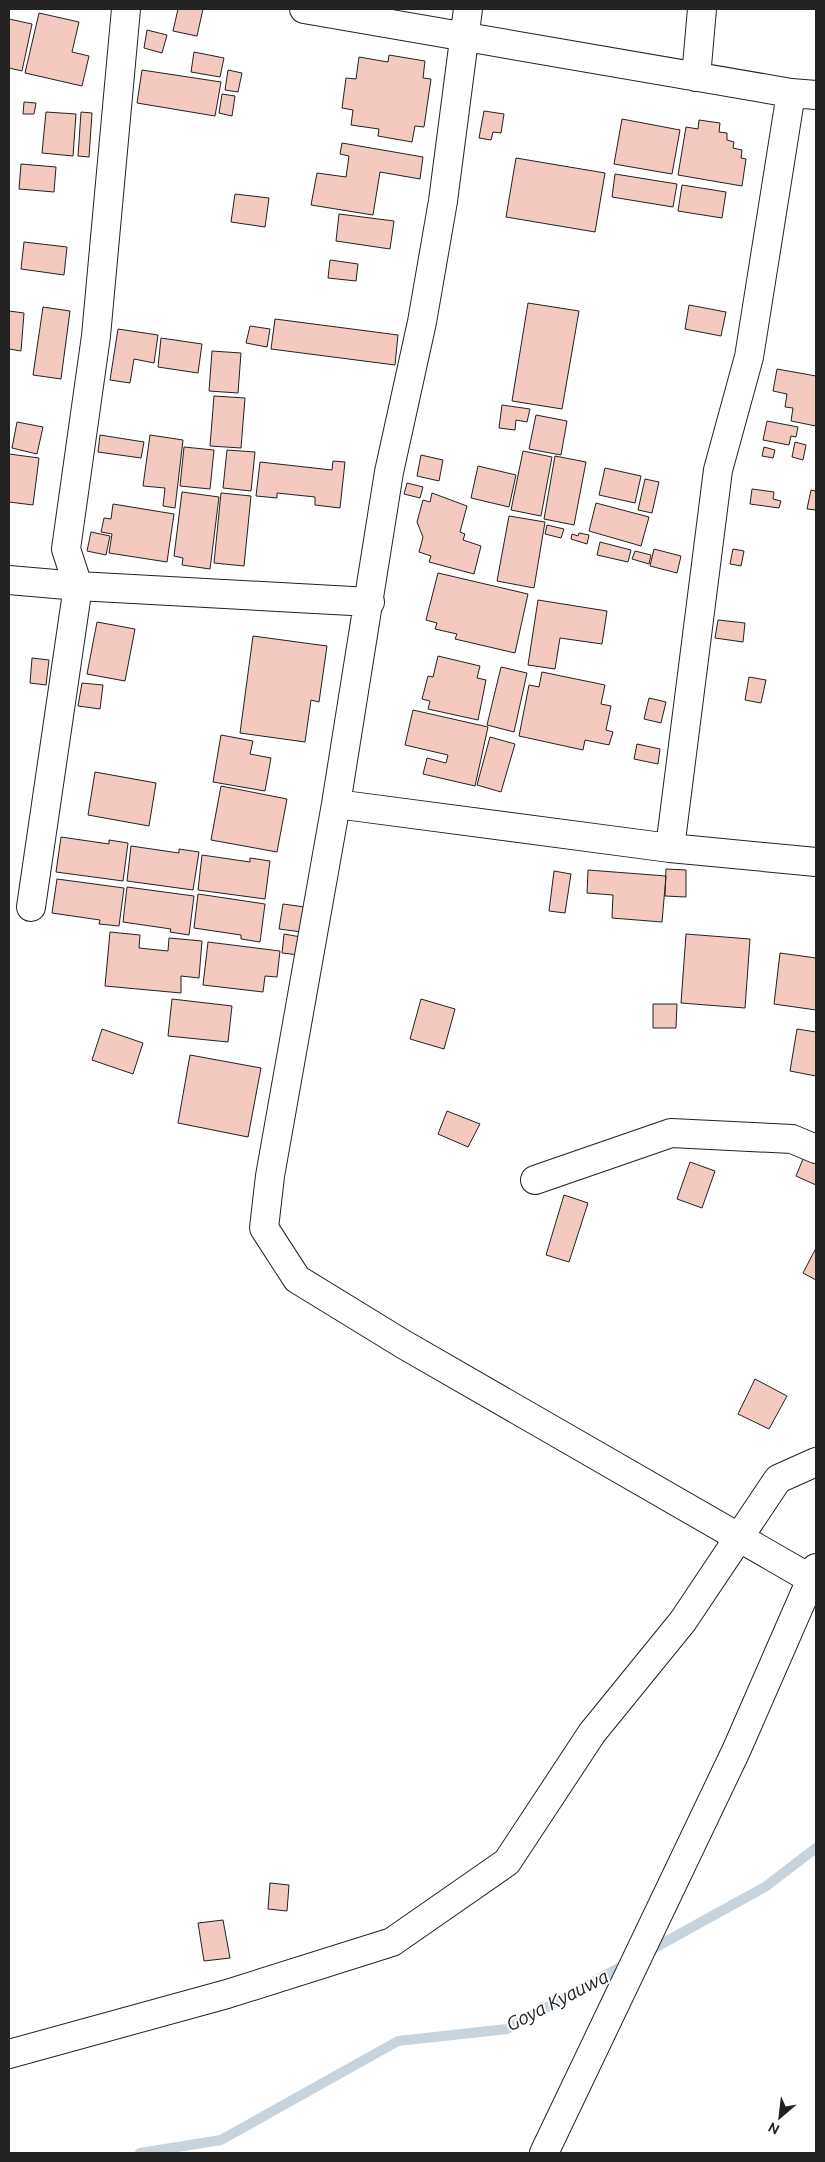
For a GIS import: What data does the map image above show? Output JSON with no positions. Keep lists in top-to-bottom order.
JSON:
{
  "water": ["Goya Kyauwa"],
  "north": "bottom left"
}
